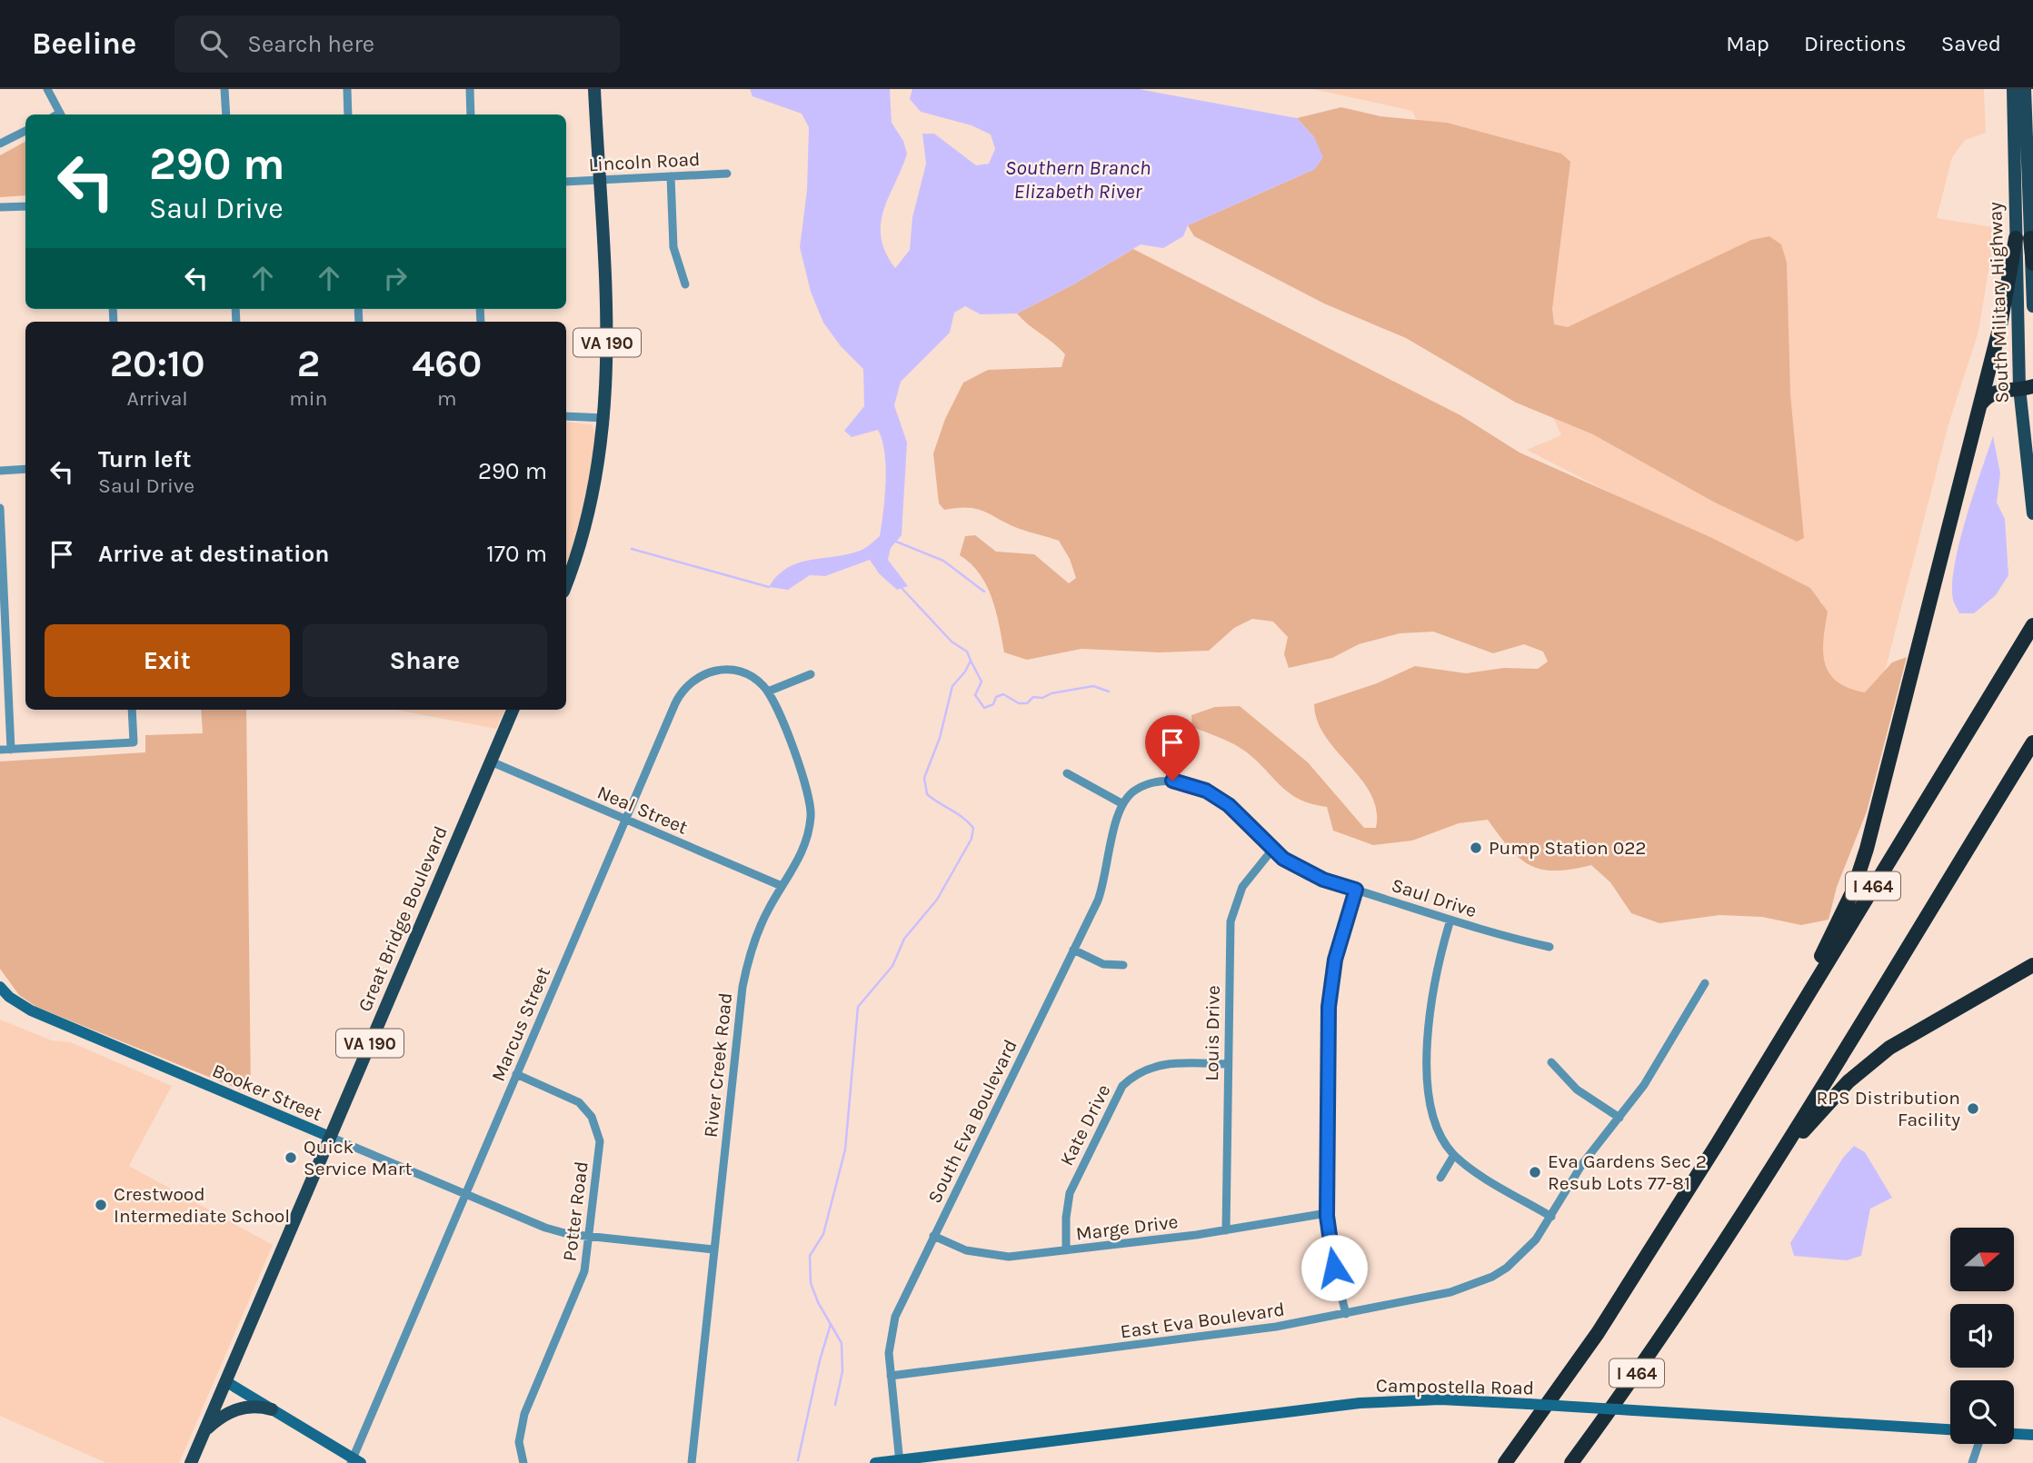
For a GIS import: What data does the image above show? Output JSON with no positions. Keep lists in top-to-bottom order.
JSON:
{
  "streets": {
    "highway": ["I 464"],
    "main road": [
      "South Military Highway",
      "VA 190",
      "Great Bridge Boulevard",
      "Booker Street",
      "Campostella Road"
    ],
    "street": [
      "Lincoln Road",
      "Neal Street",
      "Saul Drive",
      "Marcus Street",
      "Louis Drive",
      "River Creek Road",
      "South Eva Boulevard",
      "Kate Drive",
      "Potter Road",
      "Marge Drive",
      "East Eva Boulevard"
    ]
  },
  "crossings": [
    ["Lincoln Road", "VA 190"],
    ["Neal Street", "Great Bridge Boulevard"],
    ["Neal Street", "Marcus Street"],
    ["Neal Street", "River Creek Road"],
    ["Saul Drive", "Louis Drive"],
    ["Saul Drive", "South Eva Boulevard"],
    ["Great Bridge Boulevard", "Booker Street"],
    ["Marcus Street", "River Creek Road"],
    ["Marcus Street", "Booker Street"],
    ["Marcus Street", "Potter Road"],
    ["Louis Drive", "Kate Drive"],
    ["Louis Drive", "Marge Drive"],
    ["River Creek Road", "Booker Street"],
    ["Booker Street", "Potter Road"],
    ["South Eva Boulevard", "Marge Drive"],
    ["South Eva Boulevard", "East Eva Boulevard"],
    ["South Eva Boulevard", "Campostella Road"],
    ["Kate Drive", "Marge Drive"]
  ],
  "water": ["Southern Branch Elizabeth River"],
  "places": [
    "Pump Station 022",
    "RPS Distribution Facility",
    "Quick Service Mart",
    "Eva Gardens Sec 2 Resub Lots 77-81",
    "Crestwood Intermediate School"
  ],
  "north": "right",
  "page": {
    "header": "Beeline",
    "search": "Search here",
    "nav": ["Map", "Directions", "Saved"],
    "turn": ["290 m", "Saul Drive"],
    "eta": [
      "20:10",
      "Arrival",
      "2",
      "min",
      "460",
      "m"
    ],
    "list": [
      {
        "name": "Turn left",
        "note": "Saul Drive",
        "value": "290 m"
      },
      {
        "name": "Arrive at destination",
        "value": "170 m"
      }
    ],
    "buttons": ["Exit", "Share"]
  }
}
